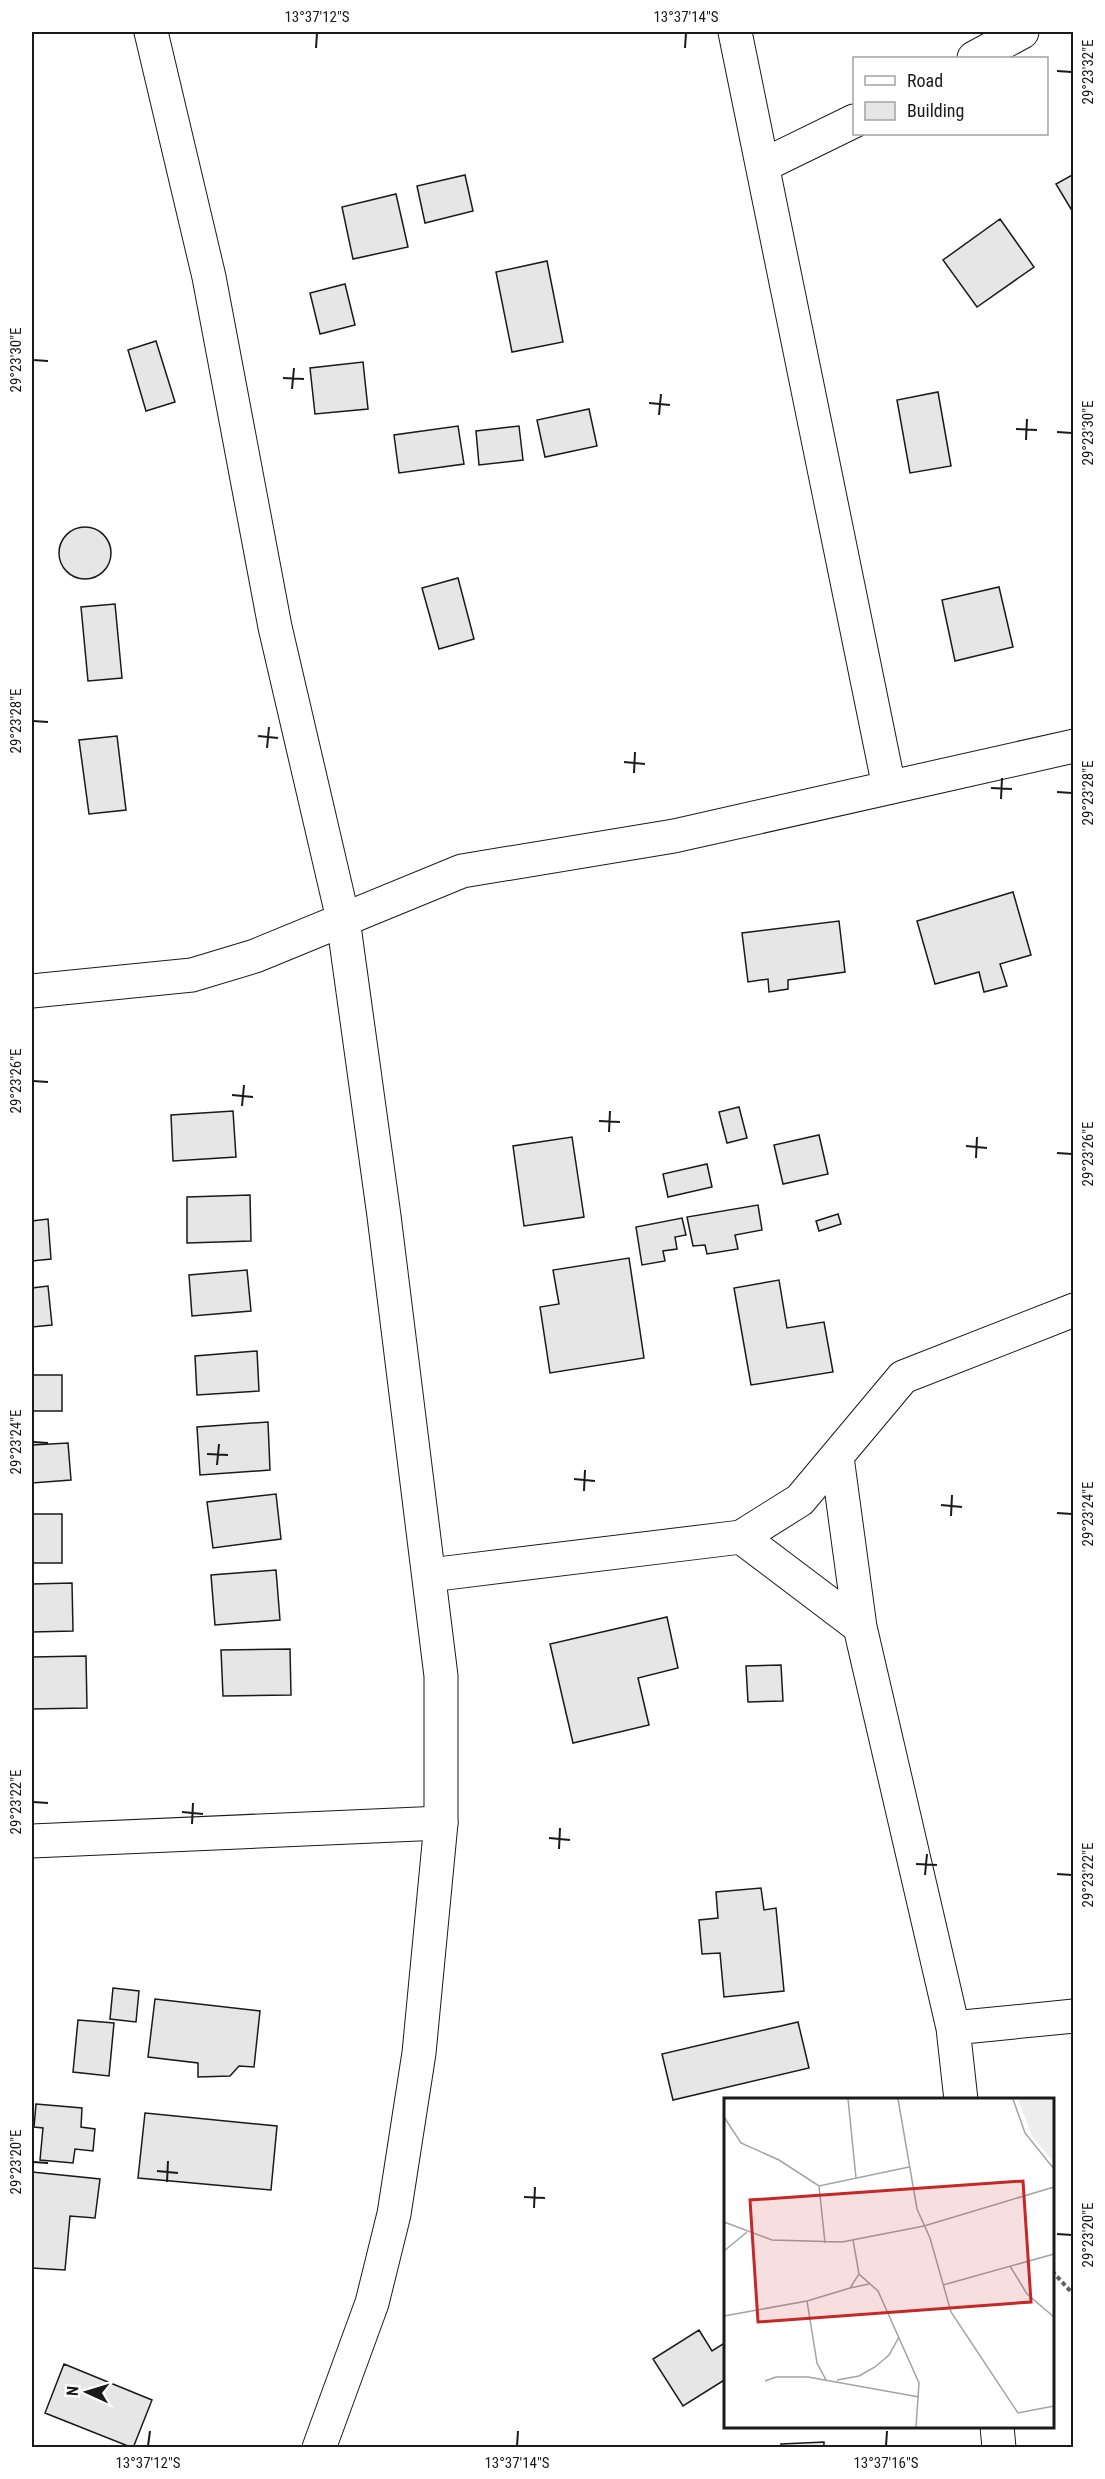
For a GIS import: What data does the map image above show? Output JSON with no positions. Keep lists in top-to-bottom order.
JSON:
{
  "legend": ["Road", "Building"],
  "north": "left",
  "coordinates": [
    "13°37'12\"S",
    "13°37'14\"S",
    "29°23'32\"E",
    "29°23'30\"E",
    "29°23'28\"E",
    "29°23'26\"E",
    "29°23'24\"E",
    "29°23'22\"E",
    "29°23'20\"E",
    "13°37'16\"S"
  ]
}
